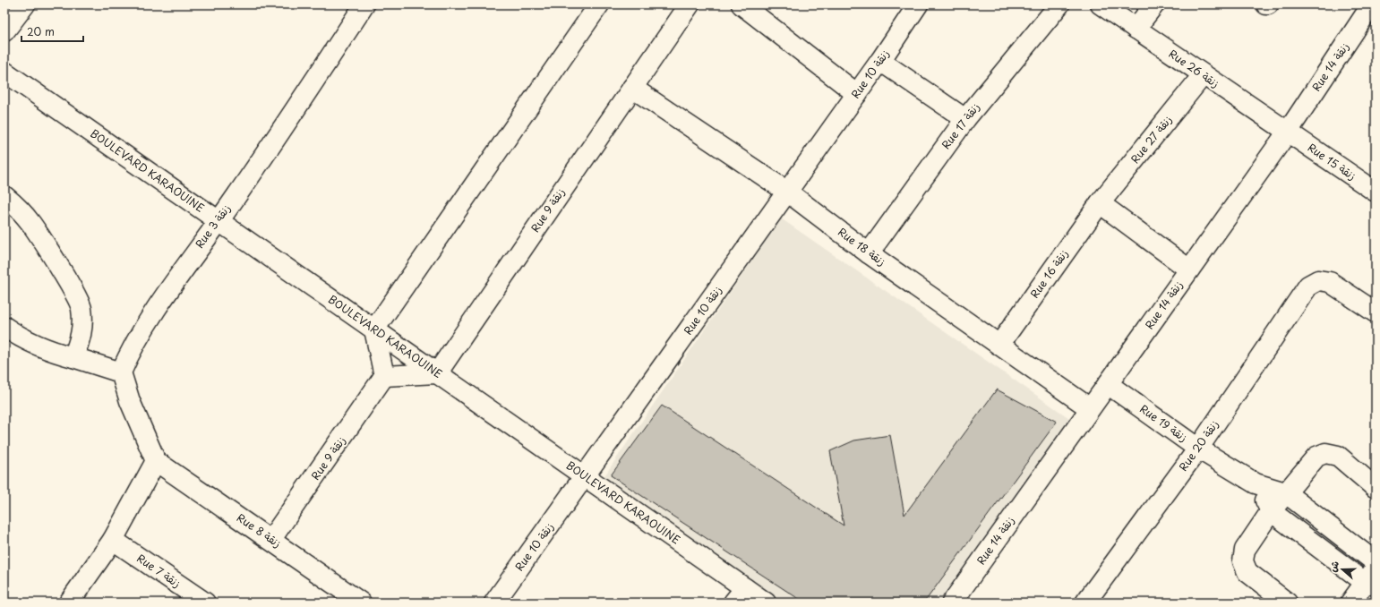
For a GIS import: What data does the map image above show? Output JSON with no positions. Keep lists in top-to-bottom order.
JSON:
{
  "streets": {
    "street": [
      "Rue 14 زنقة",
      "Rue 26 زنقة",
      "Rue 10 زنقة",
      "Rue 17 زنقة",
      "Rue 27 زنقة",
      "Rue 15 زنقة",
      "BOULEVARD KARAOUINE",
      "Rue 9 زنقة",
      "Rue 3 زنقة",
      "Rue 18 زنقة",
      "Rue 16 زنقة",
      "Rue 19 زنقة",
      "Rue 20 زنقة",
      "Rue 8 زنقة",
      "Rue 7 زنقة"
    ]
  },
  "crossings": [
    ["Rue 14 زنقة", "Rue 26 زنقة"],
    ["Rue 14 زنقة", "Rue 15 زنقة"],
    ["Rue 14 زنقة", "Rue 18 زنقة"],
    ["Rue 14 زنقة", "Rue 19 زنقة"],
    ["Rue 26 زنقة", "Rue 27 زنقة"],
    ["Rue 26 زنقة", "Rue 15 زنقة"],
    ["Rue 10 زنقة", "BOULEVARD KARAOUINE"],
    ["Rue 10 زنقة", "Rue 18 زنقة"],
    ["Rue 17 زنقة", "Rue 18 زنقة"],
    ["Rue 27 زنقة", "Rue 16 زنقة"],
    ["BOULEVARD KARAOUINE", "Rue 9 زنقة"],
    ["BOULEVARD KARAOUINE", "Rue 3 زنقة"],
    ["Rue 9 زنقة", "Rue 18 زنقة"],
    ["Rue 9 زنقة", "Rue 8 زنقة"],
    ["Rue 18 زنقة", "Rue 16 زنقة"],
    ["Rue 19 زنقة", "Rue 20 زنقة"]
  ],
  "scale_bar": "20 m",
  "north": "left"
}
